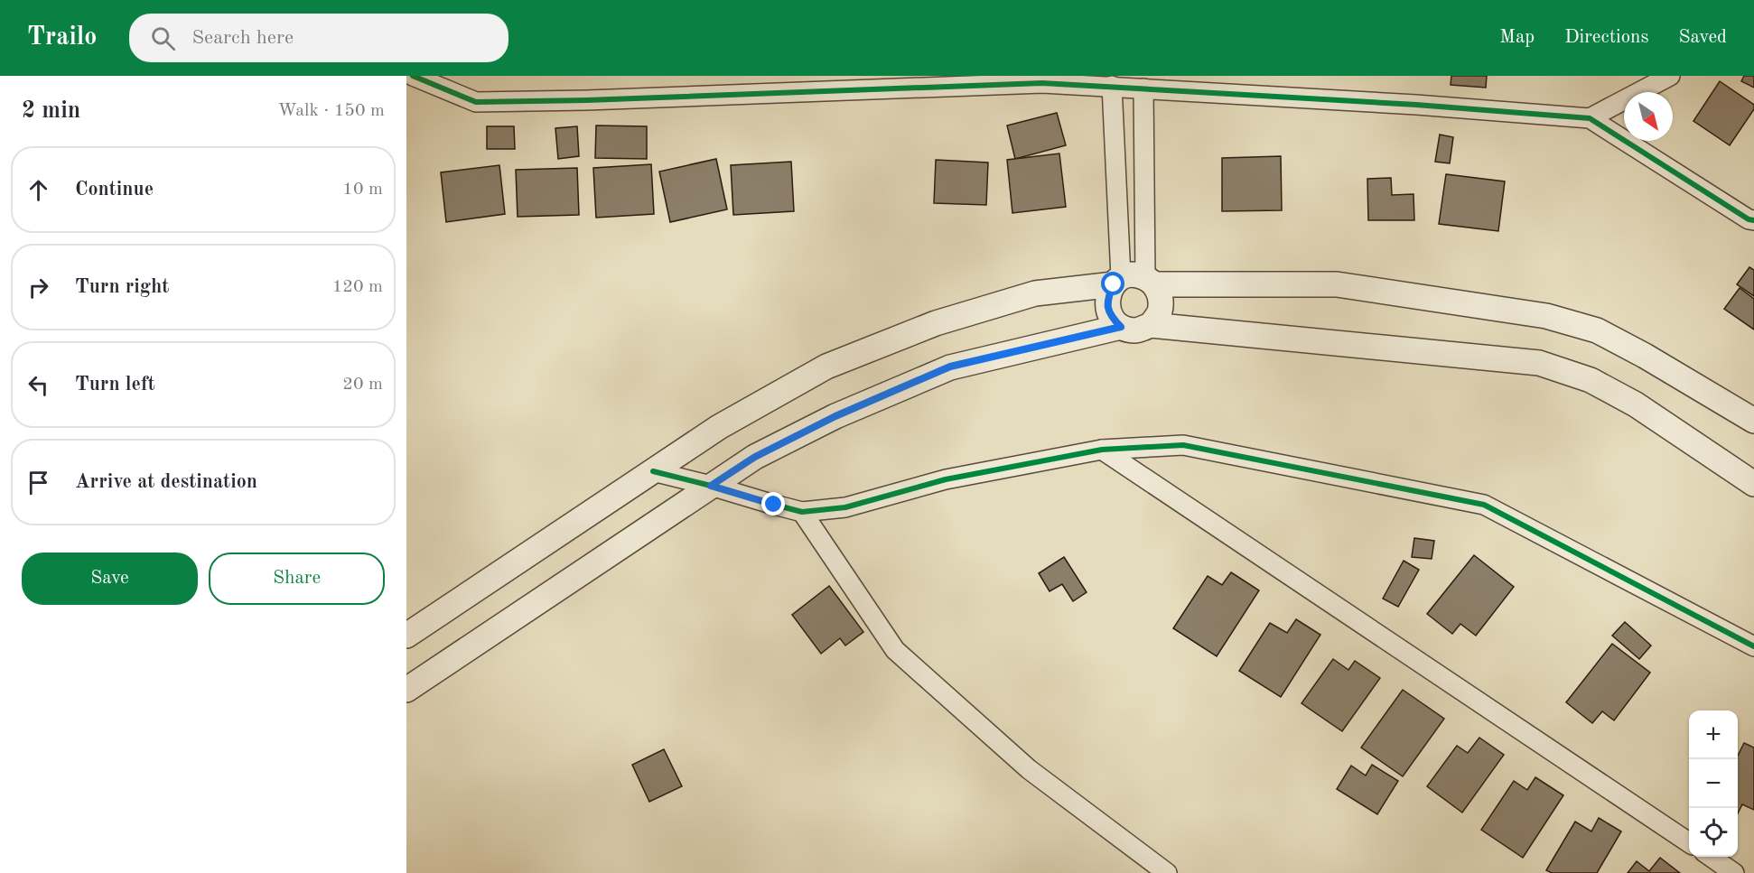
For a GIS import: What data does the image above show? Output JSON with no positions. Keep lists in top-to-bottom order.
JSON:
{
  "north": "bottom right",
  "page": {
    "header": "Trailo",
    "search": "Search here",
    "nav": ["Map", "Directions", "Saved"],
    "heading": ["2 min", "Walk · 150 m"],
    "list": [
      ["Continue", "10 m"],
      ["Turn right", "120 m"],
      ["Turn left", "20 m"],
      "Arrive at destination"
    ],
    "buttons": ["Save", "Share"],
    "map_buttons": ["+", "−"]
  }
}
